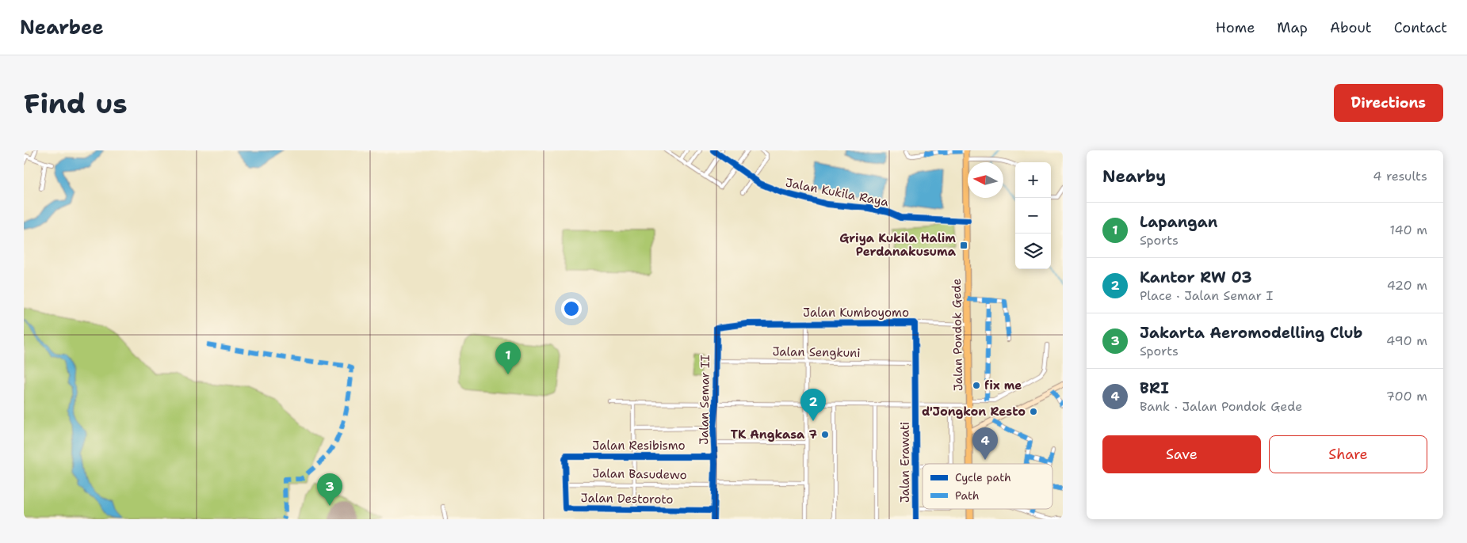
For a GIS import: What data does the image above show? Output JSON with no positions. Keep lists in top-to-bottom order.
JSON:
{
  "streets": {
    "main road": ["Jalan Pondok Gede"],
    "street": [
      "Jalan Kukila Raya",
      "Jalan Kumboyomo",
      "Jalan Sengkuni",
      "Jalan Semar II",
      "Jalan Resibismo",
      "Jalan Erawati",
      "Jalan Basudewo",
      "Jalan Destoroto"
    ]
  },
  "crossings": [
    ["Jalan Kukila Raya", "Jalan Pondok Gede"],
    ["Jalan Kumboyomo", "Jalan Sengkuni"],
    ["Jalan Kumboyomo", "Jalan Semar II"],
    ["Jalan Kumboyomo", "Jalan Erawati"],
    ["Jalan Sengkuni", "Jalan Semar II"],
    ["Jalan Semar II", "Jalan Resibismo"],
    ["Jalan Semar II", "Jalan Basudewo"],
    ["Jalan Semar II", "Jalan Destoroto"],
    ["Jalan Resibismo", "Jalan Destoroto"],
    ["Jalan Basudewo", "Jalan Destoroto"]
  ],
  "places": {
    "transit": ["Griya Kukila Halim Perdanakusuma"],
    "other": ["fix me", "d'Jongkon Resto", "TK Angkasa 7"]
  },
  "legend": ["Cycle path", "Path"],
  "north": "left",
  "page": {
    "header": "Nearbee",
    "nav": [
      "Home",
      "Map",
      "About",
      "Contact"
    ],
    "buttons": [
      "Directions",
      ["Save", "Share"]
    ],
    "title": "Find us",
    "heading": ["Nearby", "4 results"],
    "map_buttons": ["+", "−"],
    "list": [
      {
        "mark": "1",
        "name": "Lapangan",
        "note": "Sports",
        "value": "140 m"
      },
      {
        "mark": "2",
        "name": "Kantor RW 03",
        "note": "Place · Jalan Semar I",
        "value": "420 m"
      },
      {
        "mark": "3",
        "name": "Jakarta Aeromodelling Club",
        "note": "Sports",
        "value": "490 m"
      },
      {
        "mark": "4",
        "name": "BRI",
        "note": "Bank · Jalan Pondok Gede",
        "value": "700 m"
      }
    ],
    "pins": [
      "1",
      "2",
      "4",
      "3"
    ]
  }
}
